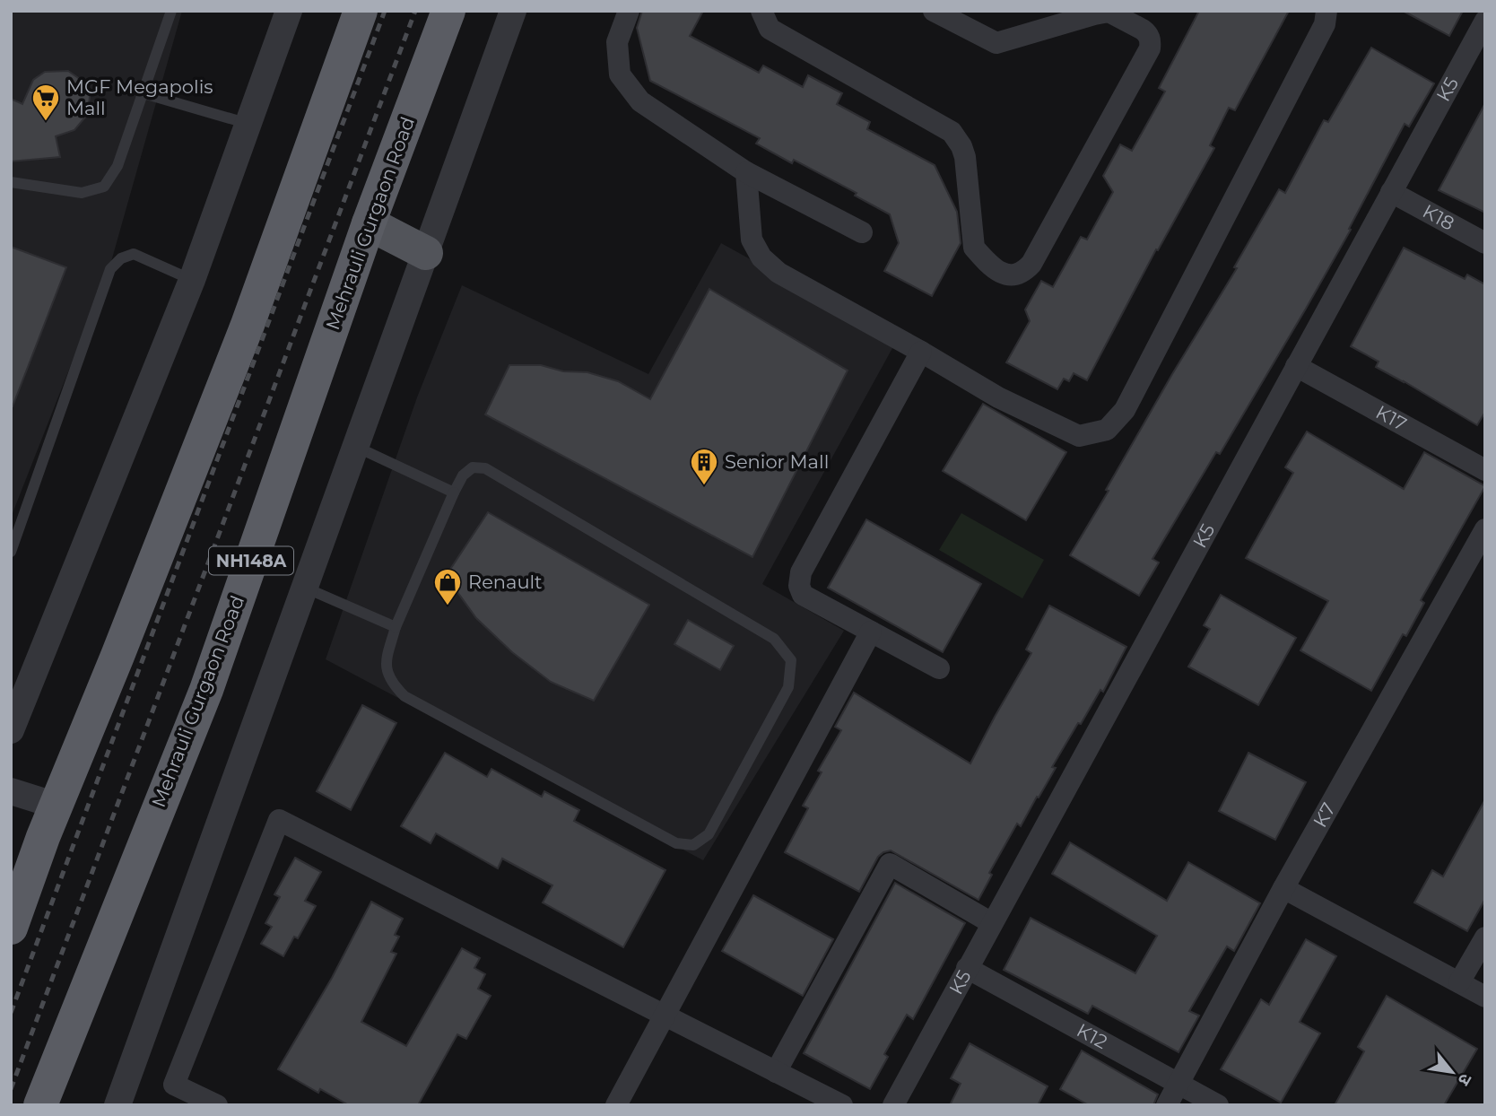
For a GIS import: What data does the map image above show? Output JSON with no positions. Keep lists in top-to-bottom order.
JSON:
{
  "streets": {
    "highway": ["Mehrauli Gurgaon Road", "NH148A"],
    "street": [
      "K5",
      "K18",
      "K17",
      "K7",
      "K12"
    ]
  },
  "crossings": [
    ["K5", "K18"],
    ["K5", "K17"],
    ["K5", "K12"],
    ["K7", "K12"]
  ],
  "places": {
    "supermarket": ["MGF Megapolis Mall"],
    "building": ["Senior Mall"],
    "shop": ["Renault"]
  },
  "north": "bottom right"
}
